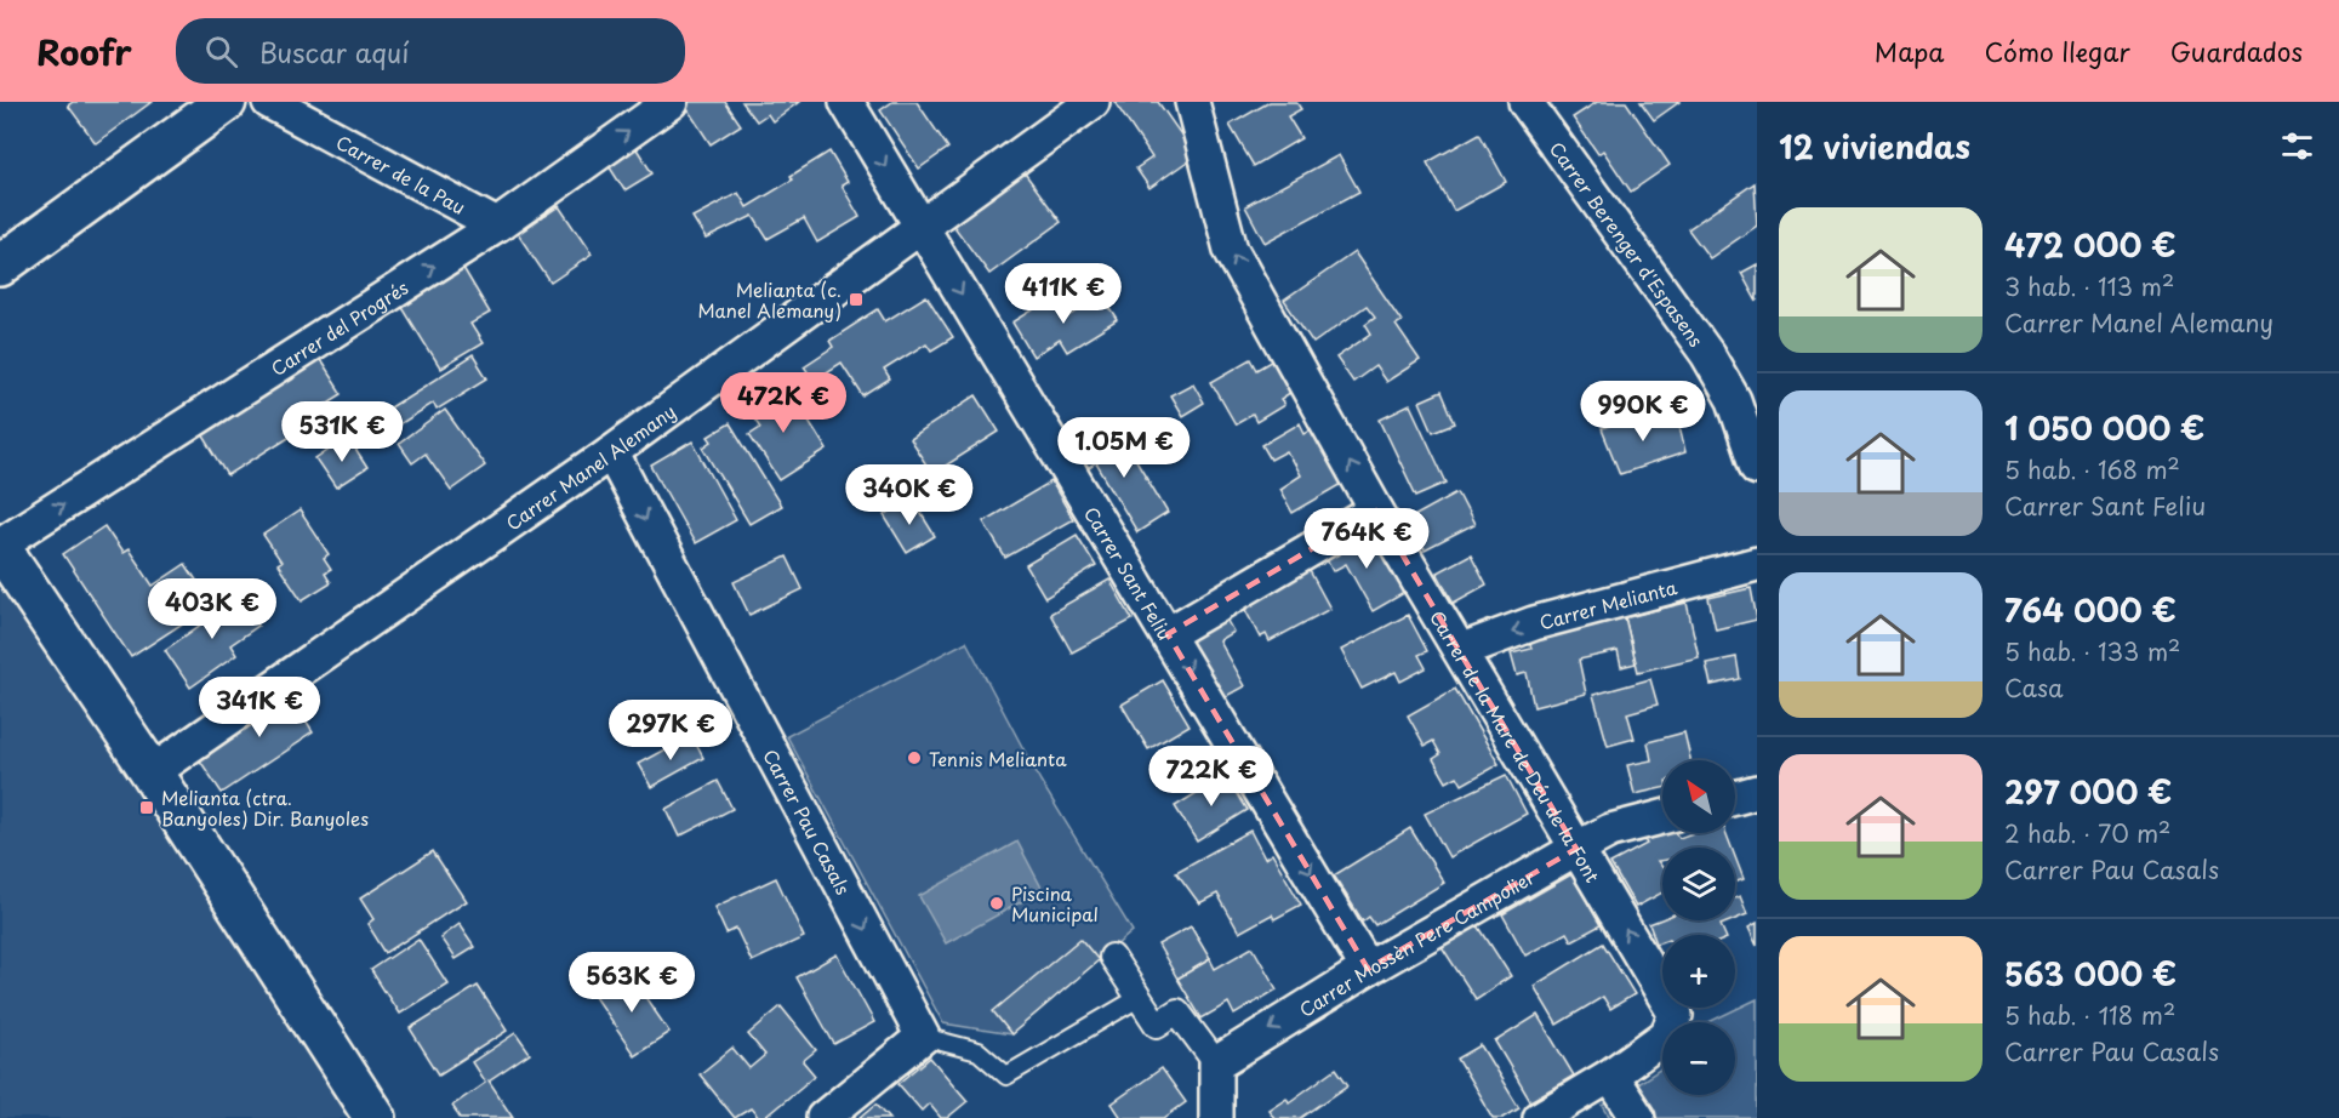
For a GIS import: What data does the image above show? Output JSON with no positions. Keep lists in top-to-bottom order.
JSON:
{
  "streets": {
    "street": [
      "Carrer de la Pau",
      "Carrer Berenger d'Espasens",
      "Carrer del Progrés",
      "Carrer Manel Alemany",
      "Carrer Sant Feliu",
      "Carrer Melianta",
      "Carrer de la Mare de Déu de la Font",
      "Carrer Pau Casals",
      "Carrer Mossèn Pere Campolier"
    ]
  },
  "crossings": [
    ["Carrer de la Pau", "Carrer del Progrés"],
    ["Carrer Manel Alemany", "Carrer Sant Feliu"],
    ["Carrer Manel Alemany", "Carrer Pau Casals"],
    ["Carrer Sant Feliu", "Carrer Mossèn Pere Campolier"],
    ["Carrer Melianta", "Carrer de la Mare de Déu de la Font"],
    ["Carrer de la Mare de Déu de la Font", "Carrer Mossèn Pere Campolier"]
  ],
  "one_way": [
    "Carrer del Progrés",
    "Carrer Sant Feliu",
    "Carrer Melianta",
    "Carrer de la Mare de Déu de la Font",
    "Carrer Pau Casals"
  ],
  "places": {
    "transit": ["Melianta (c. Manel Alemany)", "Melianta (ctra. Banyoles) Dir. Banyoles"],
    "other": ["Tennis Melianta", "Piscina Municipal"]
  },
  "north": "top left",
  "page": {
    "header": "Roofr",
    "search": "Buscar aquí",
    "nav": ["Mapa", "Cómo llegar", "Guardados"],
    "heading": "12 viviendas",
    "list": [
      {
        "name": "472 000 €",
        "note": "3 hab. · 113 m² · Carrer Manel Alemany"
      },
      {
        "name": "1 050 000 €",
        "note": "5 hab. · 168 m² · Carrer Sant Feliu"
      },
      {
        "name": "764 000 €",
        "note": "5 hab. · 133 m² · Casa"
      },
      {
        "name": "297 000 €",
        "note": "2 hab. · 70 m² · Carrer Pau Casals"
      },
      {
        "name": "563 000 €",
        "note": "5 hab. · 118 m² · Carrer Pau Casals"
      }
    ],
    "price": [
      "411K €",
      "472K €",
      "990K €",
      "531K €",
      "1.05M €",
      "340K €",
      "764K €",
      "403K €",
      "341K €",
      "297K €",
      "722K €",
      "563K €"
    ],
    "map_buttons": ["+", "−"]
  }
}
